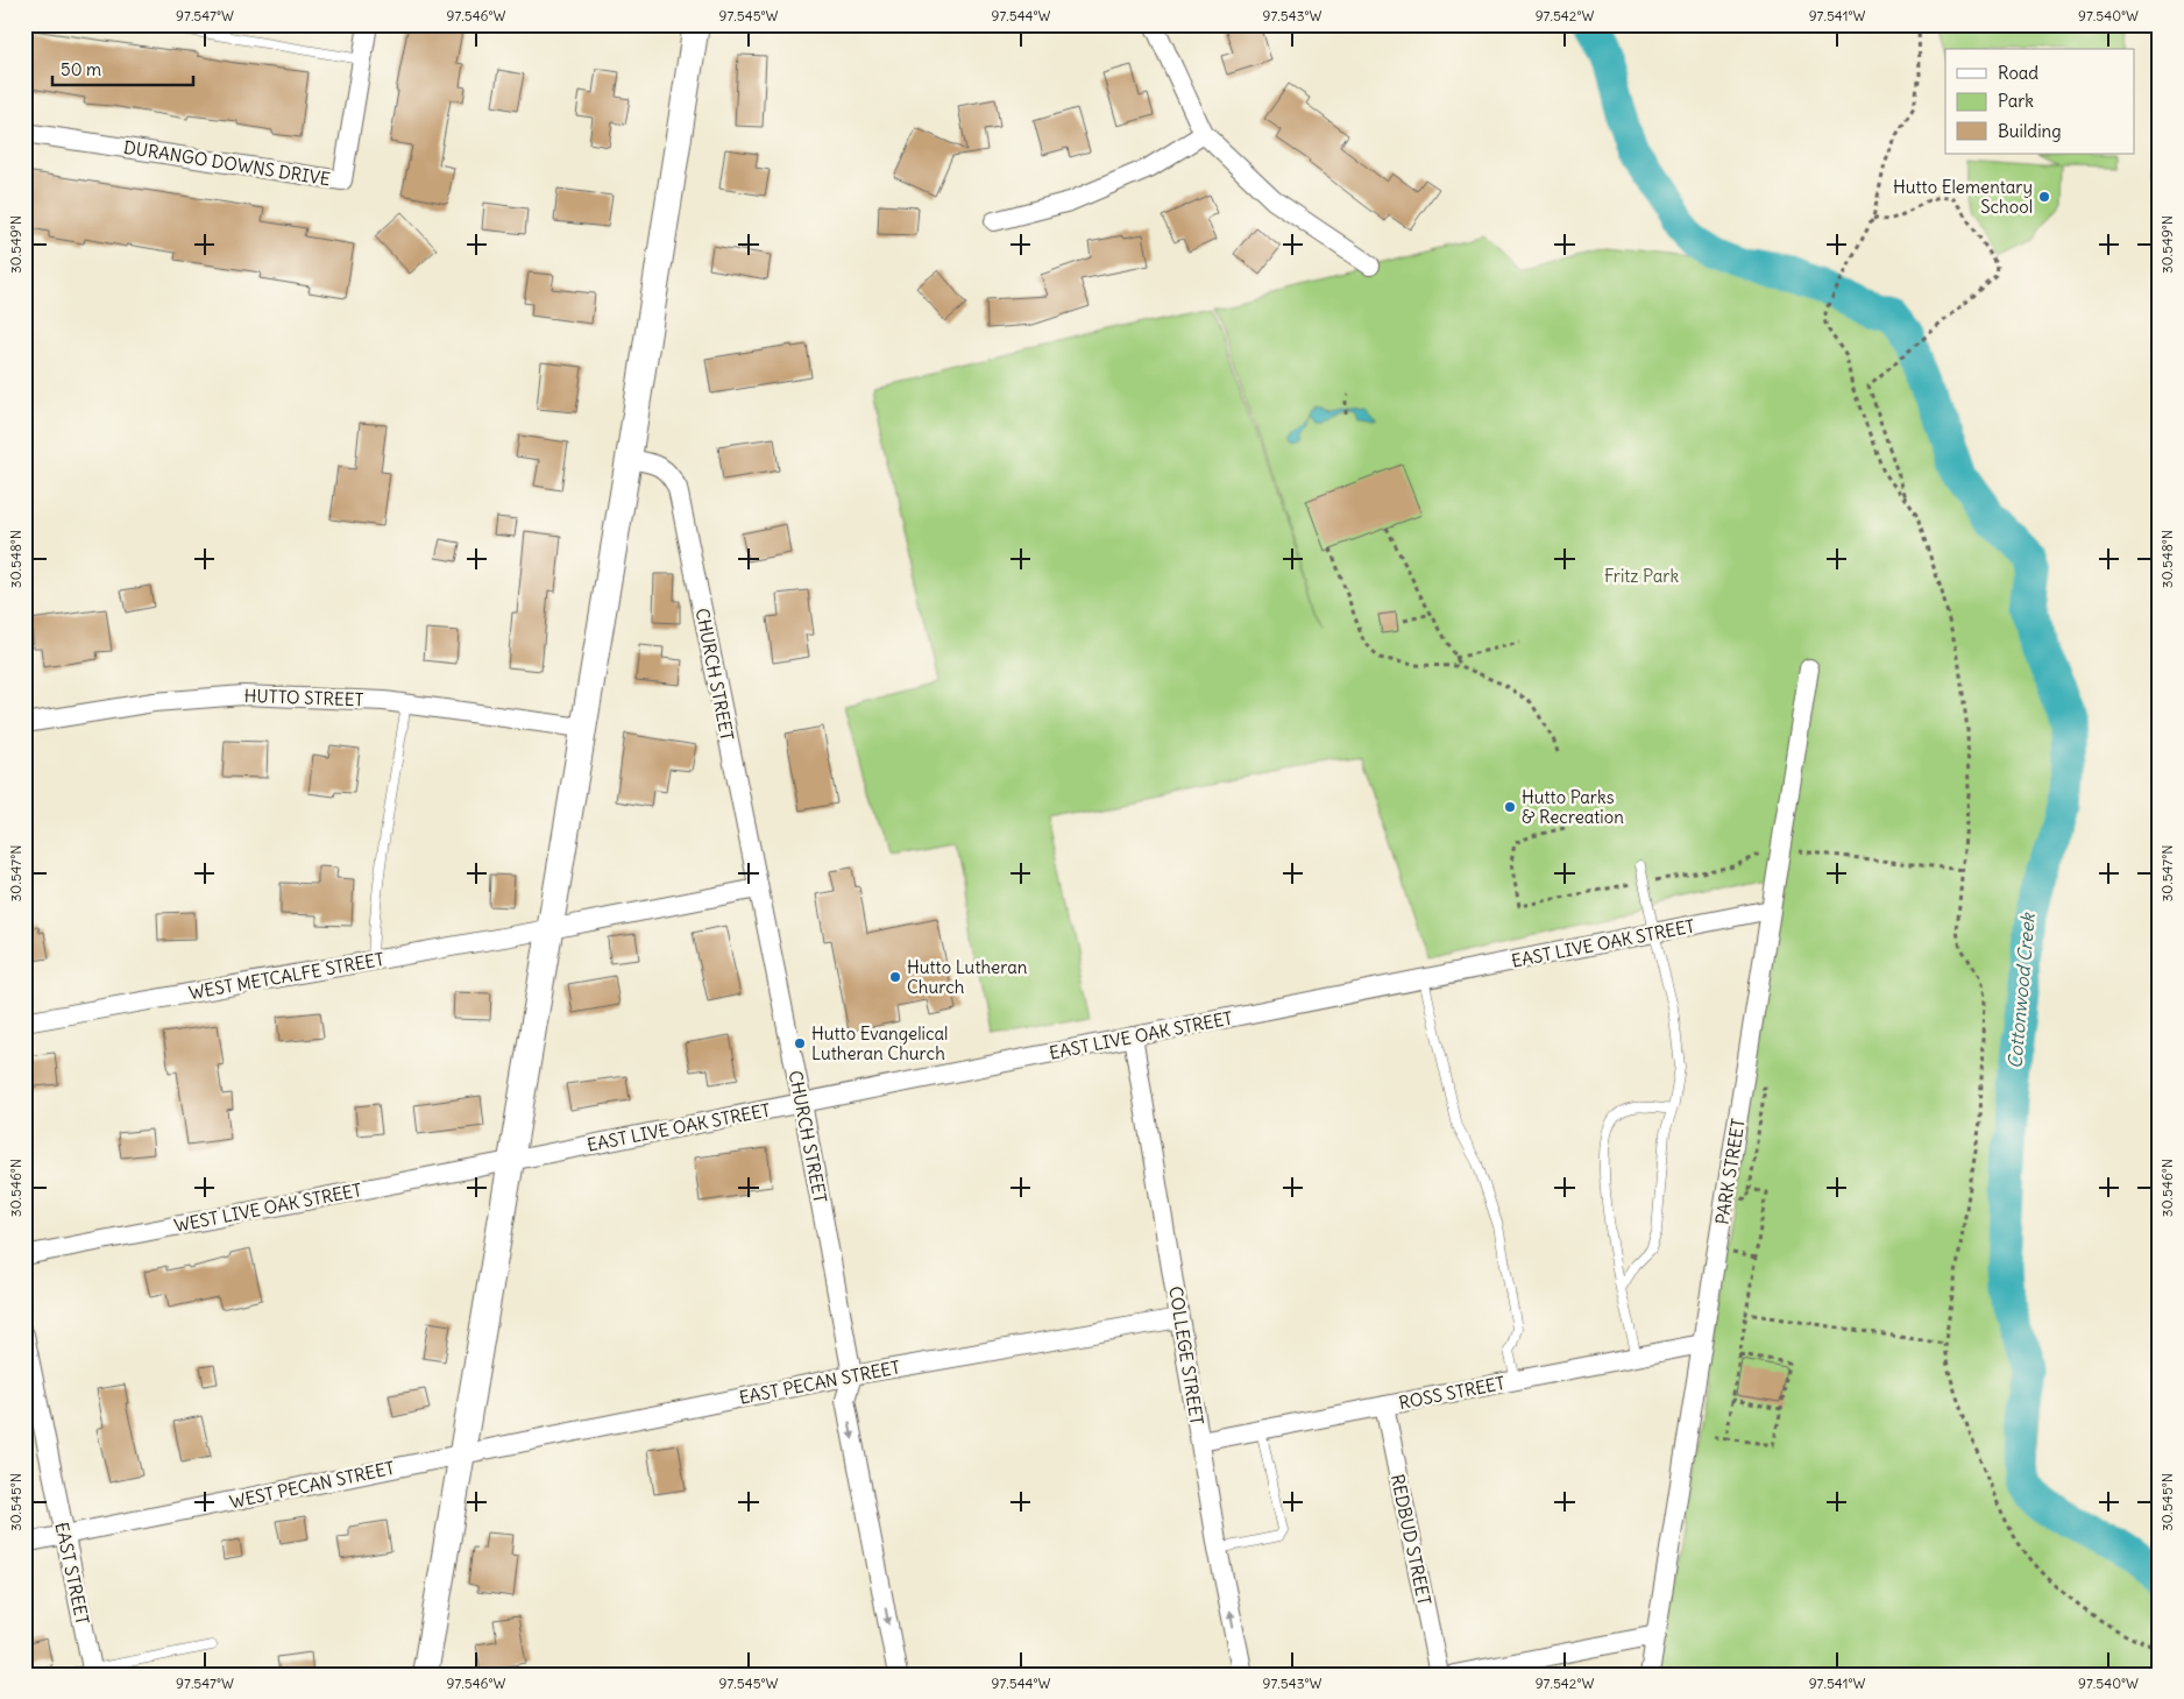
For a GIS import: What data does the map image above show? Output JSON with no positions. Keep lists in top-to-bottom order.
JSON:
{
  "streets": {
    "street": [
      "DURANGO DOWNS DRIVE",
      "CHURCH STREET",
      "HUTTO STREET",
      "EAST LIVE OAK STREET",
      "WEST METCALFE STREET",
      "PARK STREET",
      "WEST LIVE OAK STREET",
      "COLLEGE STREET",
      "EAST PECAN STREET",
      "ROSS STREET",
      "WEST PECAN STREET",
      "REDBUD STREET",
      "EAST STREET"
    ]
  },
  "crossings": [
    ["CHURCH STREET", "EAST LIVE OAK STREET"],
    ["CHURCH STREET", "WEST METCALFE STREET"],
    ["CHURCH STREET", "EAST PECAN STREET"],
    ["EAST LIVE OAK STREET", "PARK STREET"],
    ["EAST LIVE OAK STREET", "WEST LIVE OAK STREET"],
    ["EAST LIVE OAK STREET", "COLLEGE STREET"],
    ["PARK STREET", "ROSS STREET"],
    ["COLLEGE STREET", "EAST PECAN STREET"],
    ["COLLEGE STREET", "ROSS STREET"],
    ["EAST PECAN STREET", "WEST PECAN STREET"],
    ["ROSS STREET", "REDBUD STREET"],
    ["WEST PECAN STREET", "EAST STREET"]
  ],
  "water": ["Cottonwood Creek"],
  "parks": ["Fritz Park"],
  "places": [
    "Hutto Elementary School",
    "Hutto Parks & Recreation",
    "Hutto Lutheran Church",
    "Hutto Evangelical Lutheran Church"
  ],
  "legend": ["Road", "Park", "Building"],
  "scale_bar": "50 m",
  "coordinates": [
    "97.547°W",
    "97.546°W",
    "97.545°W",
    "97.544°W",
    "97.543°W",
    "97.542°W",
    "97.541°W",
    "97.540°W",
    "30.549°N",
    "30.548°N",
    "30.547°N",
    "30.546°N",
    "30.545°N"
  ]
}
